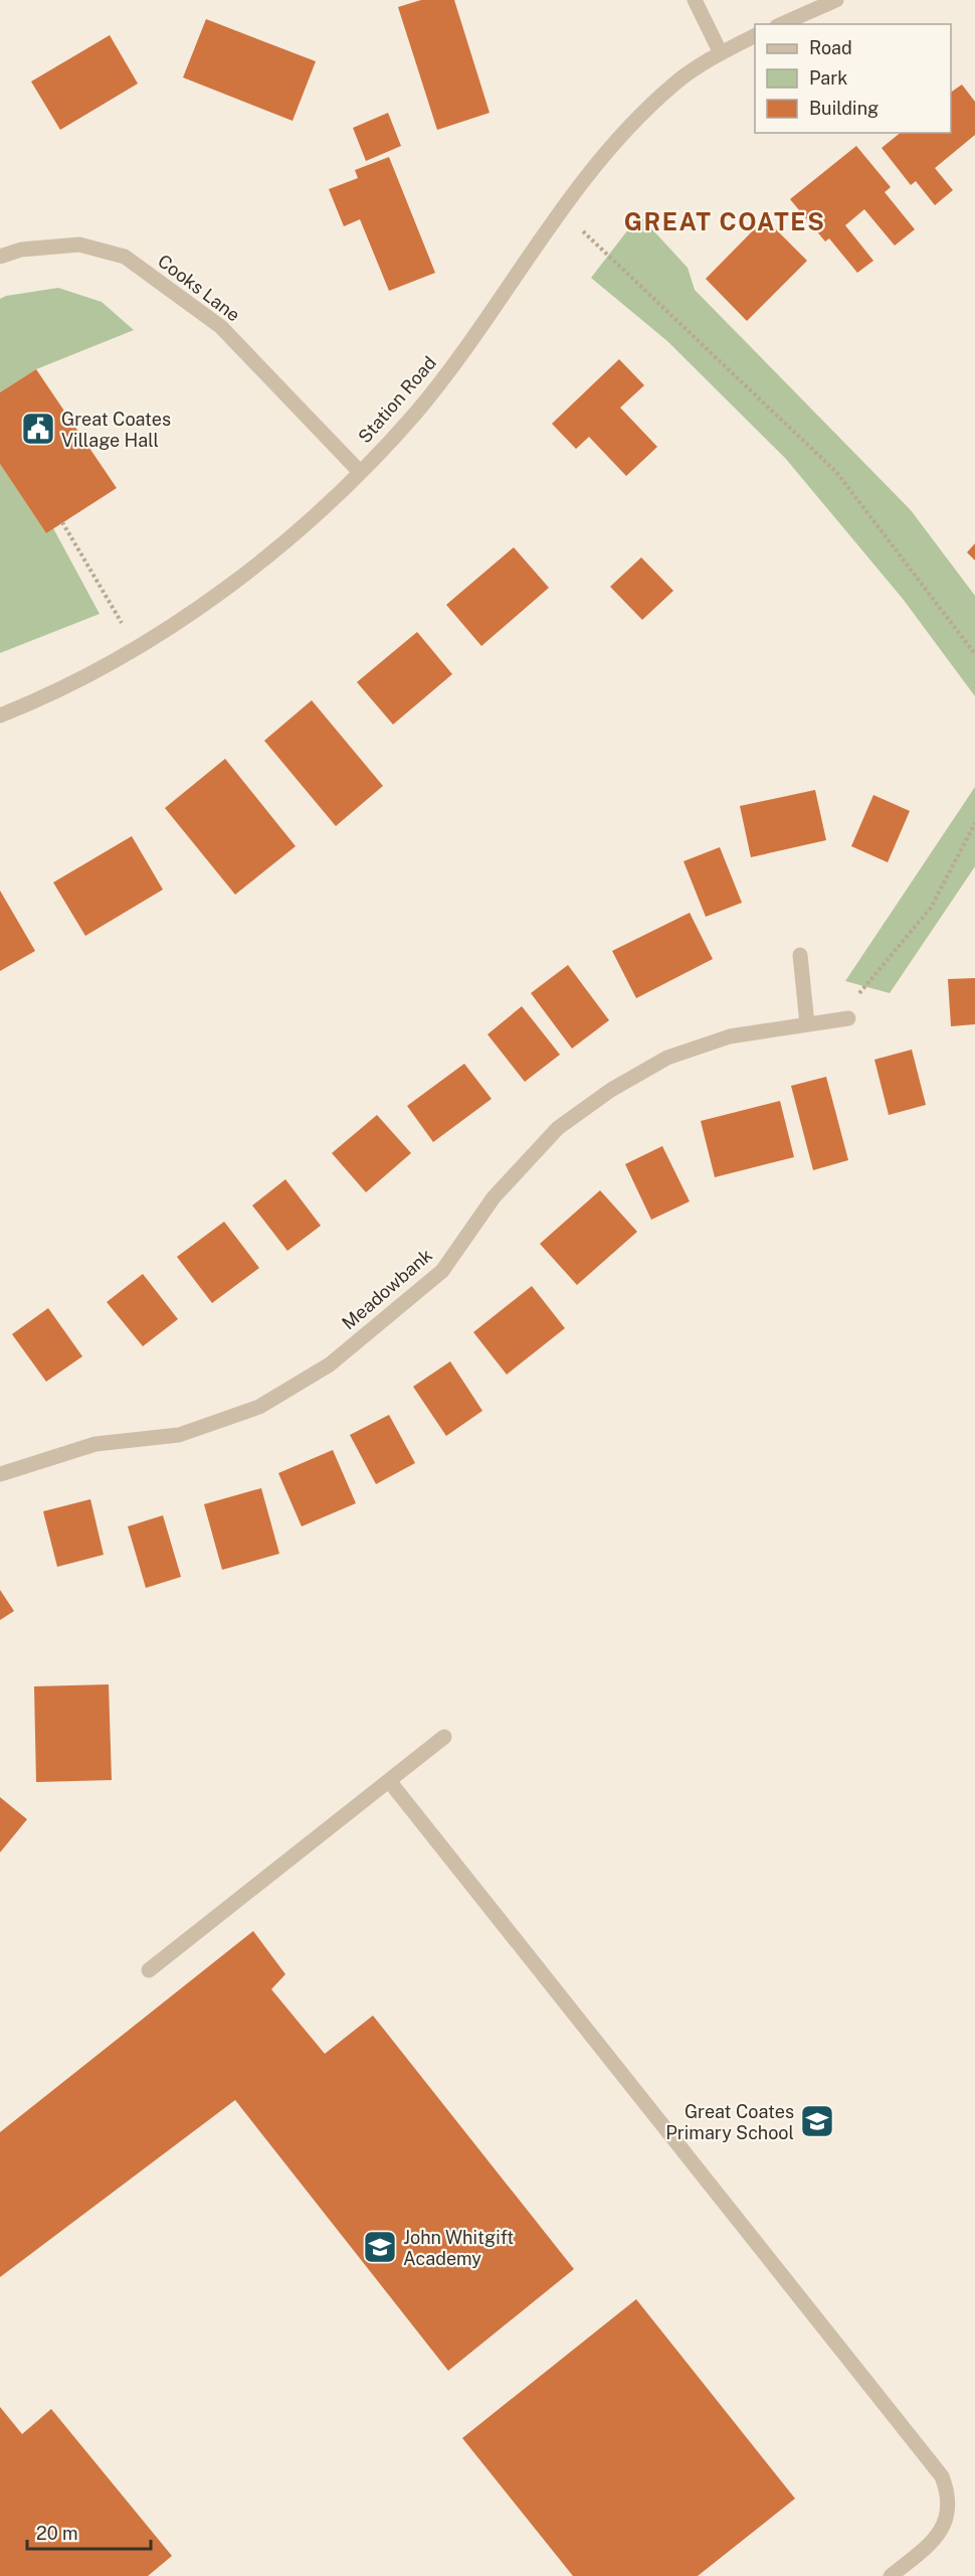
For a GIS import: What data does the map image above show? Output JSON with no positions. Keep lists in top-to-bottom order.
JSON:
{
  "streets": {
    "street": ["Cooks Lane", "Station Road", "Meadowbank"]
  },
  "crossings": [
    ["Cooks Lane", "Station Road"]
  ],
  "districts": ["GREAT COATES"],
  "places": {
    "public building": ["Great Coates Village Hall"],
    "school or university": ["Great Coates Primary School", "John Whitgift Academy"]
  },
  "legend": ["Road", "Park", "Building"],
  "scale_bar": "20 m"
}
